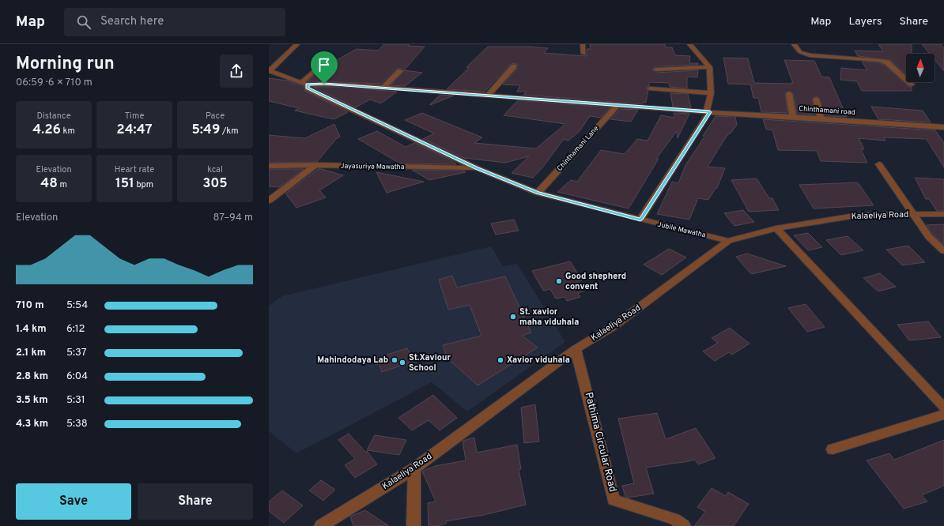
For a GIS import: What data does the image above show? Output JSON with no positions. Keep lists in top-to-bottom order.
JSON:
{
  "streets": {
    "street": [
      "Chinthamani road",
      "Chinthamani Lane",
      "Jayasuriya Mawatha",
      "Kalaeliya Road",
      "Jubile Mawatha",
      "Pathima Circular Road"
    ]
  },
  "crossings": [
    ["Chinthamani road", "Chinthamani Lane"],
    ["Chinthamani road", "Jubile Mawatha"],
    ["Chinthamani Lane", "Jubile Mawatha"],
    ["Jayasuriya Mawatha", "Jubile Mawatha"],
    ["Kalaeliya Road", "Jubile Mawatha"],
    ["Kalaeliya Road", "Pathima Circular Road"]
  ],
  "places": [
    "Good shepherd convent",
    "St. xavior maha viduhala",
    "Mahindodaya Lab",
    "Xavior viduhala",
    "St.Xaviour School"
  ],
  "north": "top",
  "page": {
    "header": "Map",
    "search": "Search here",
    "nav": ["Map", "Layers", "Share"],
    "heading": ["Morning run", "06:59 · 6 × 710 m"],
    "stats": [
      ["Distance", "4.26 km"],
      ["Time", "24:47"],
      ["Pace", "5:49 /km"],
      ["Elevation", "48 m"],
      ["Heart rate", "151 bpm"],
      ["kcal", "305"]
    ],
    "chart": ["Elevation", "87–94 m"],
    "list": [
      {
        "name": "710 m",
        "note": "5:54"
      },
      {
        "name": "1.4 km",
        "note": "6:12"
      },
      {
        "name": "2.1 km",
        "note": "5:37"
      },
      {
        "name": "2.8 km",
        "note": "6:04"
      },
      {
        "name": "3.5 km",
        "note": "5:31"
      },
      {
        "name": "4.3 km",
        "note": "5:38"
      }
    ],
    "buttons": ["Save", "Share"]
  }
}
